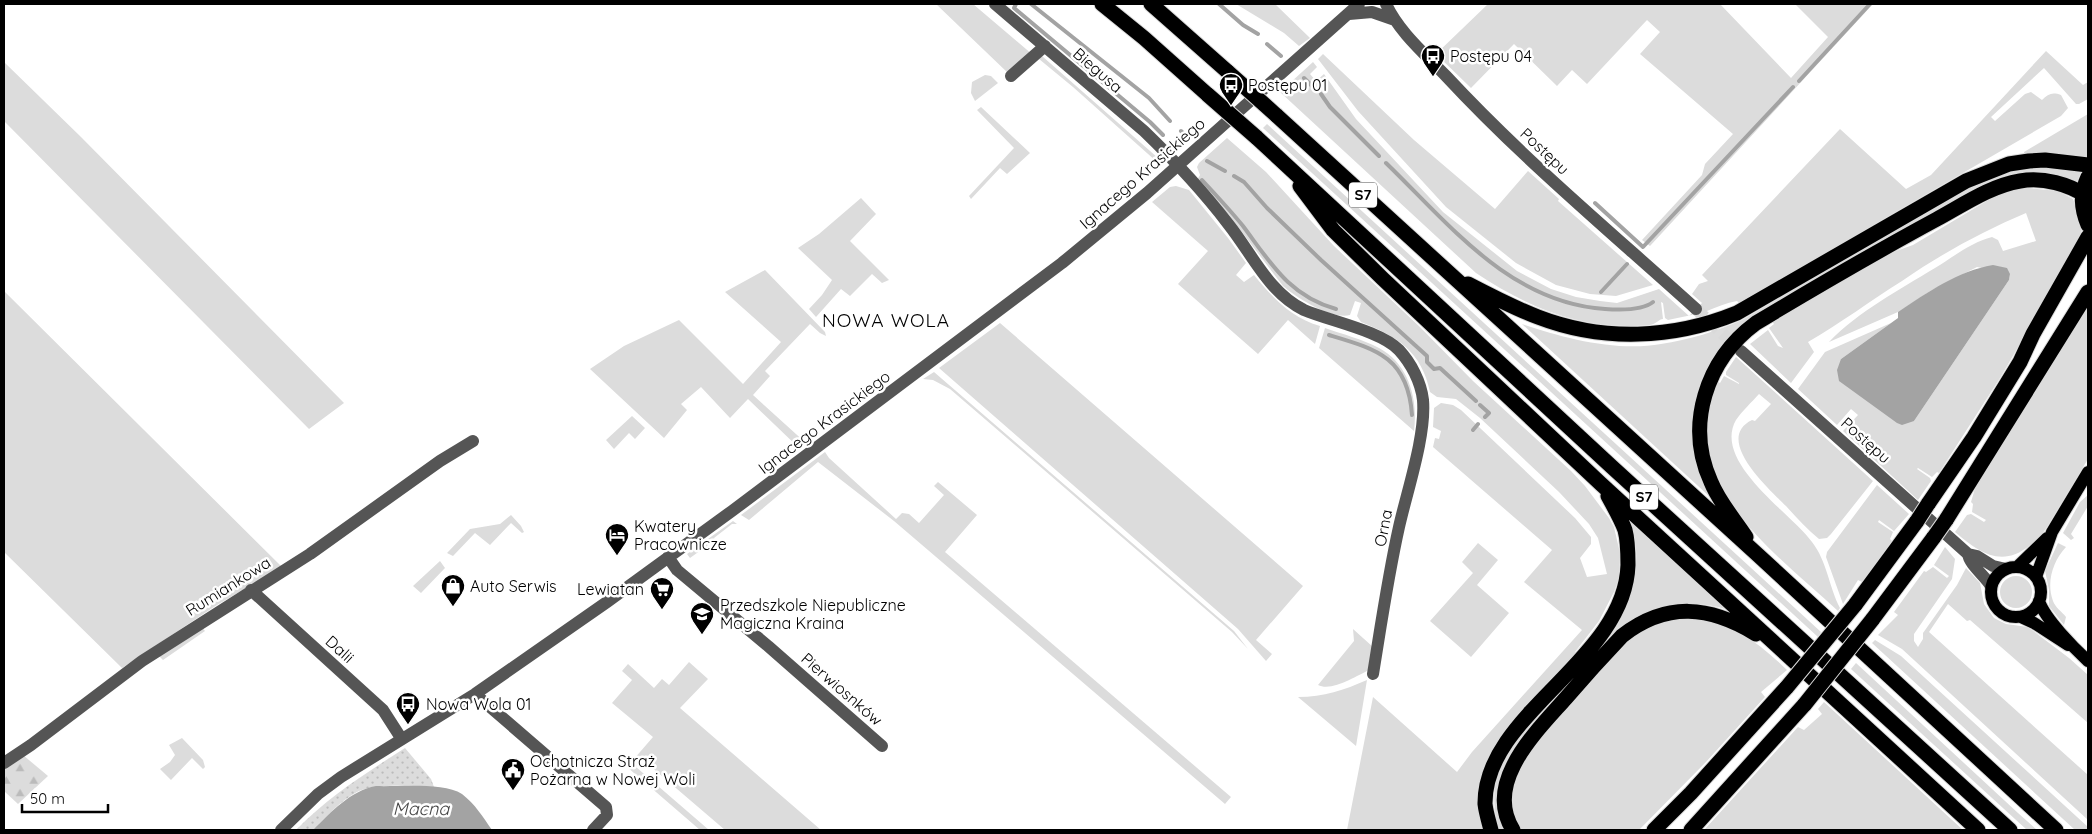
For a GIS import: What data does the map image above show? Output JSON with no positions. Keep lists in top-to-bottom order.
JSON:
{
  "streets": {
    "highway": ["S7"],
    "street": [
      "Biegusa",
      "Postępu",
      "Ignacego Krasickiego",
      "Orna",
      "Rumiankowa",
      "Dalii",
      "Pierwiosnków"
    ]
  },
  "crossings": [
    ["Biegusa", "Ignacego Krasickiego"],
    ["Biegusa", "Orna"],
    ["Ignacego Krasickiego", "Dalii"],
    ["Ignacego Krasickiego", "Pierwiosnków"],
    ["Rumiankowa", "Dalii"]
  ],
  "districts": ["NOWA WOLA"],
  "water": ["Macna"],
  "places": {
    "bus stop": ["Postępu 04", "Postępu 01", "Nowa Wola 01"],
    "hotel": ["Kwatery Pracownicze"],
    "shop": ["Auto Serwis"],
    "supermarket": ["Lewiatan"],
    "school or university": ["Przedszkole Niepubliczne Magiczna Kraina"],
    "public building": ["Ochotnicza Straż Pożarna w Nowej Woli"]
  },
  "scale_bar": "50 m"
}
